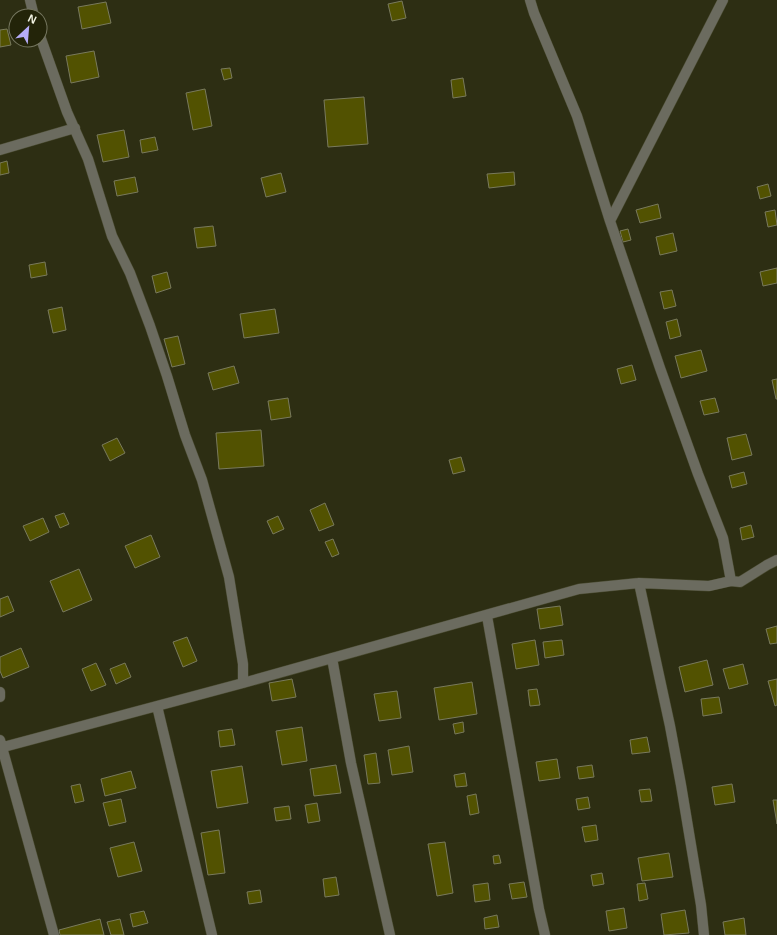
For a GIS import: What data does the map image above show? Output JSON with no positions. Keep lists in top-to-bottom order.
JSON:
{
  "north": "top right"
}
